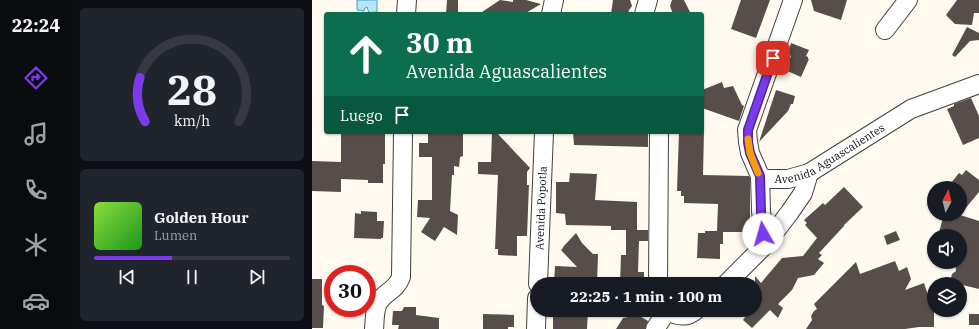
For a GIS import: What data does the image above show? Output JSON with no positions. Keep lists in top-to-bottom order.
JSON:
{
  "streets": {
    "street": ["Avenida Aguascalientes", "Avenida Popotla"]
  },
  "north": "top",
  "page": {
    "tabs": "22:24",
    "turn": ["30 m", "Avenida Aguascalientes"],
    "then": "Luego",
    "song": ["Golden Hour", "Lumen"],
    "limit": "30",
    "trip": "22:25 · 1 min · 100 m",
    "gauge": ["28", "km/h"]
  }
}
